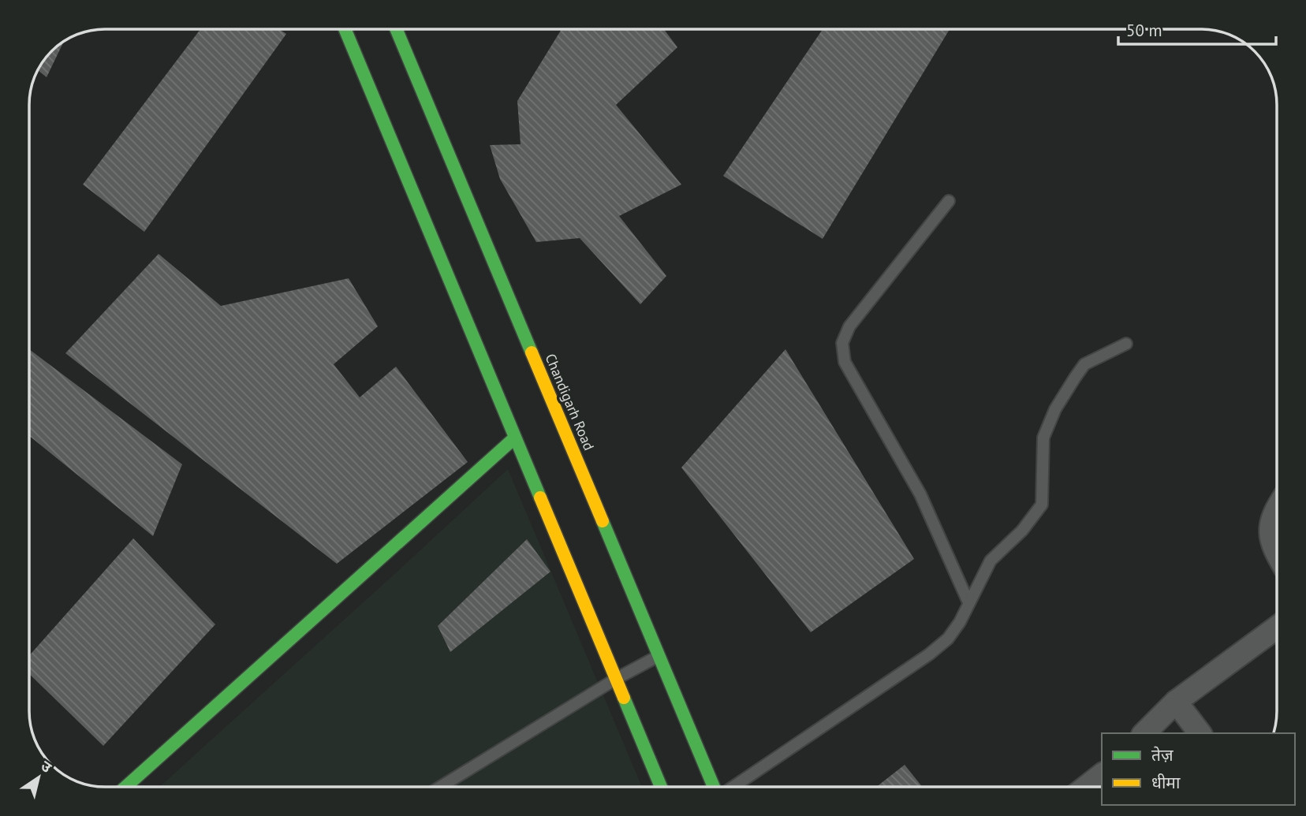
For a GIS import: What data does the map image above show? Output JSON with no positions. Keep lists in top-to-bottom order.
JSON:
{
  "streets": {
    "main road": ["Chandigarh Road"]
  },
  "legend": ["तेज़", "धीमा"],
  "scale_bar": "50 m",
  "north": "top right"
}
